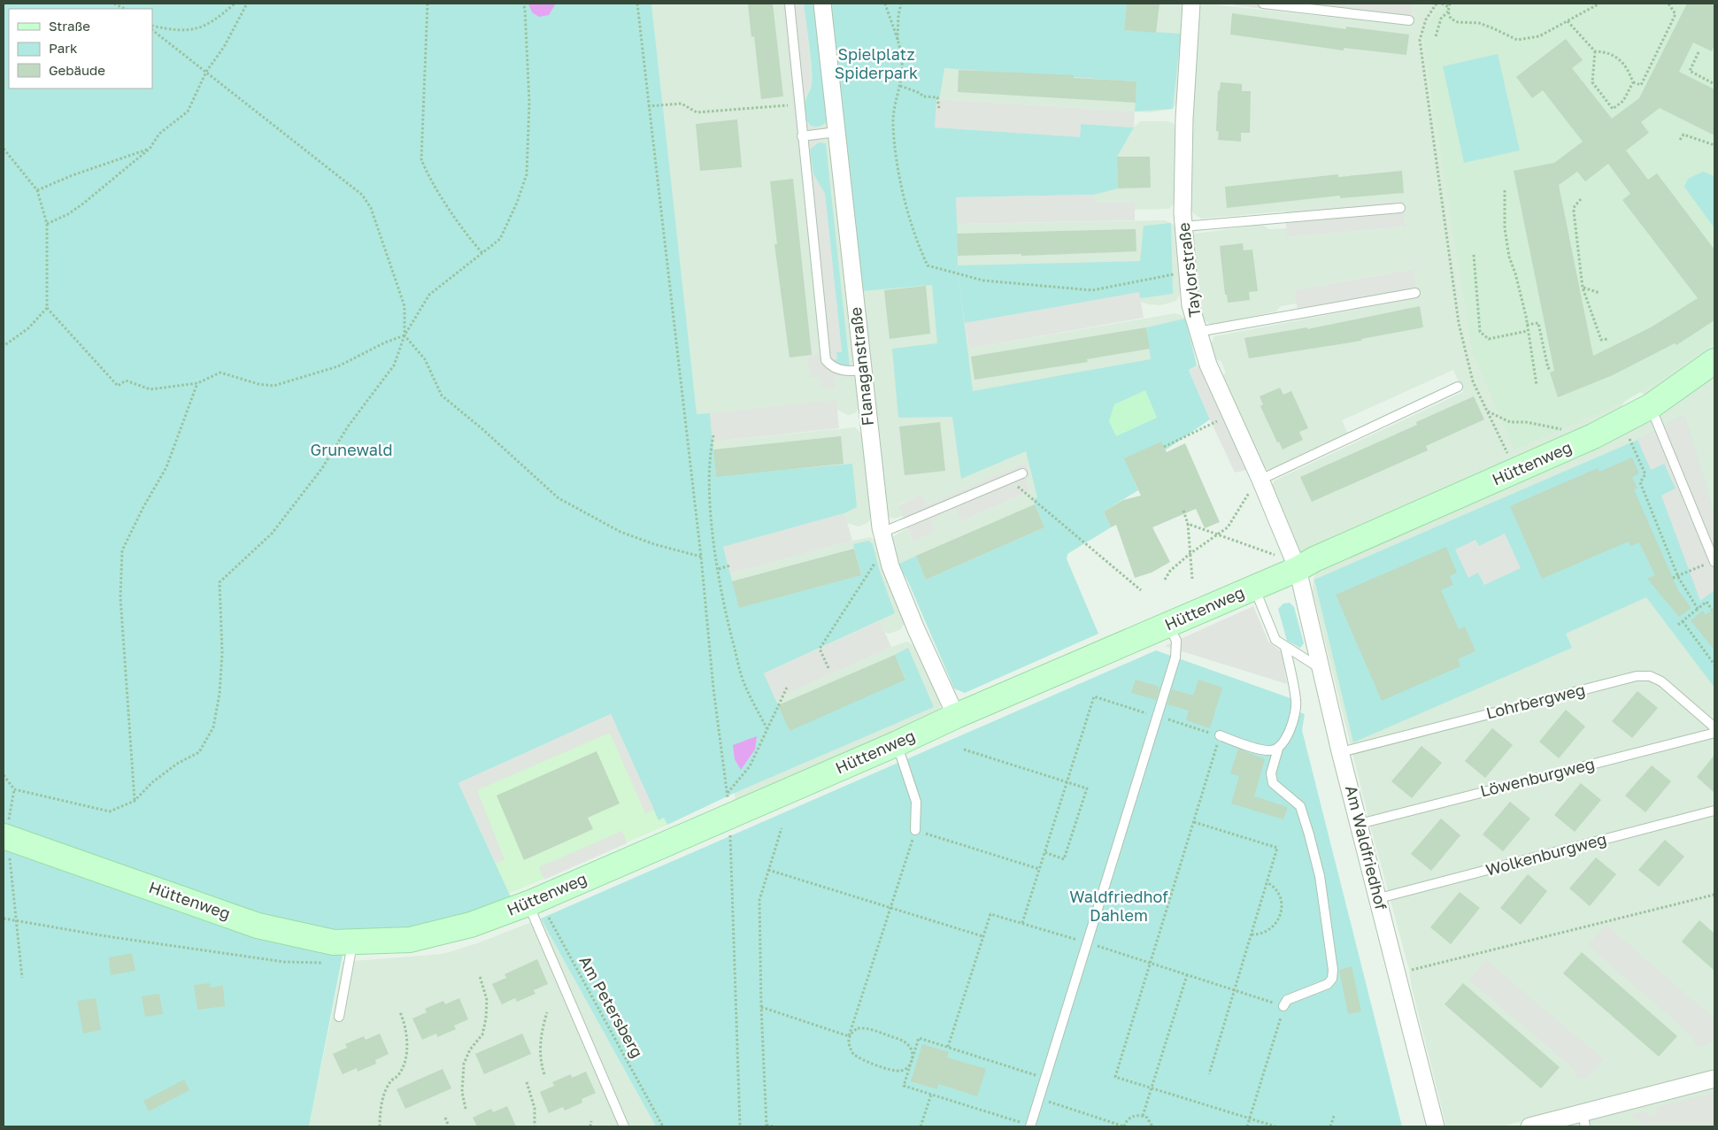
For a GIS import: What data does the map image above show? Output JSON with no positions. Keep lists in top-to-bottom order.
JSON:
{
  "streets": {
    "main road": ["Hüttenweg"],
    "street": ["Taylorstraße", "Flanaganstraße", "Am Waldfriedhof"],
    "lane": ["Lohrbergweg", "Löwenburgweg", "Wolkenburgweg"],
    "path": ["Am Petersberg"]
  },
  "crossings": [
    ["Taylorstraße", "Hüttenweg"],
    ["Taylorstraße", "Am Waldfriedhof"],
    ["Flanaganstraße", "Hüttenweg"],
    ["Hüttenweg", "Am Waldfriedhof"],
    ["Hüttenweg", "Am Petersberg"],
    ["Lohrbergweg", "Löwenburgweg"],
    ["Lohrbergweg", "Am Waldfriedhof"],
    ["Löwenburgweg", "Am Waldfriedhof"],
    ["Am Waldfriedhof", "Wolkenburgweg"]
  ],
  "parks": ["Spielplatz Spiderpark", "Grunewald", "Waldfriedhof Dahlem"],
  "legend": ["Straße", "Park", "Gebäude"]
}
